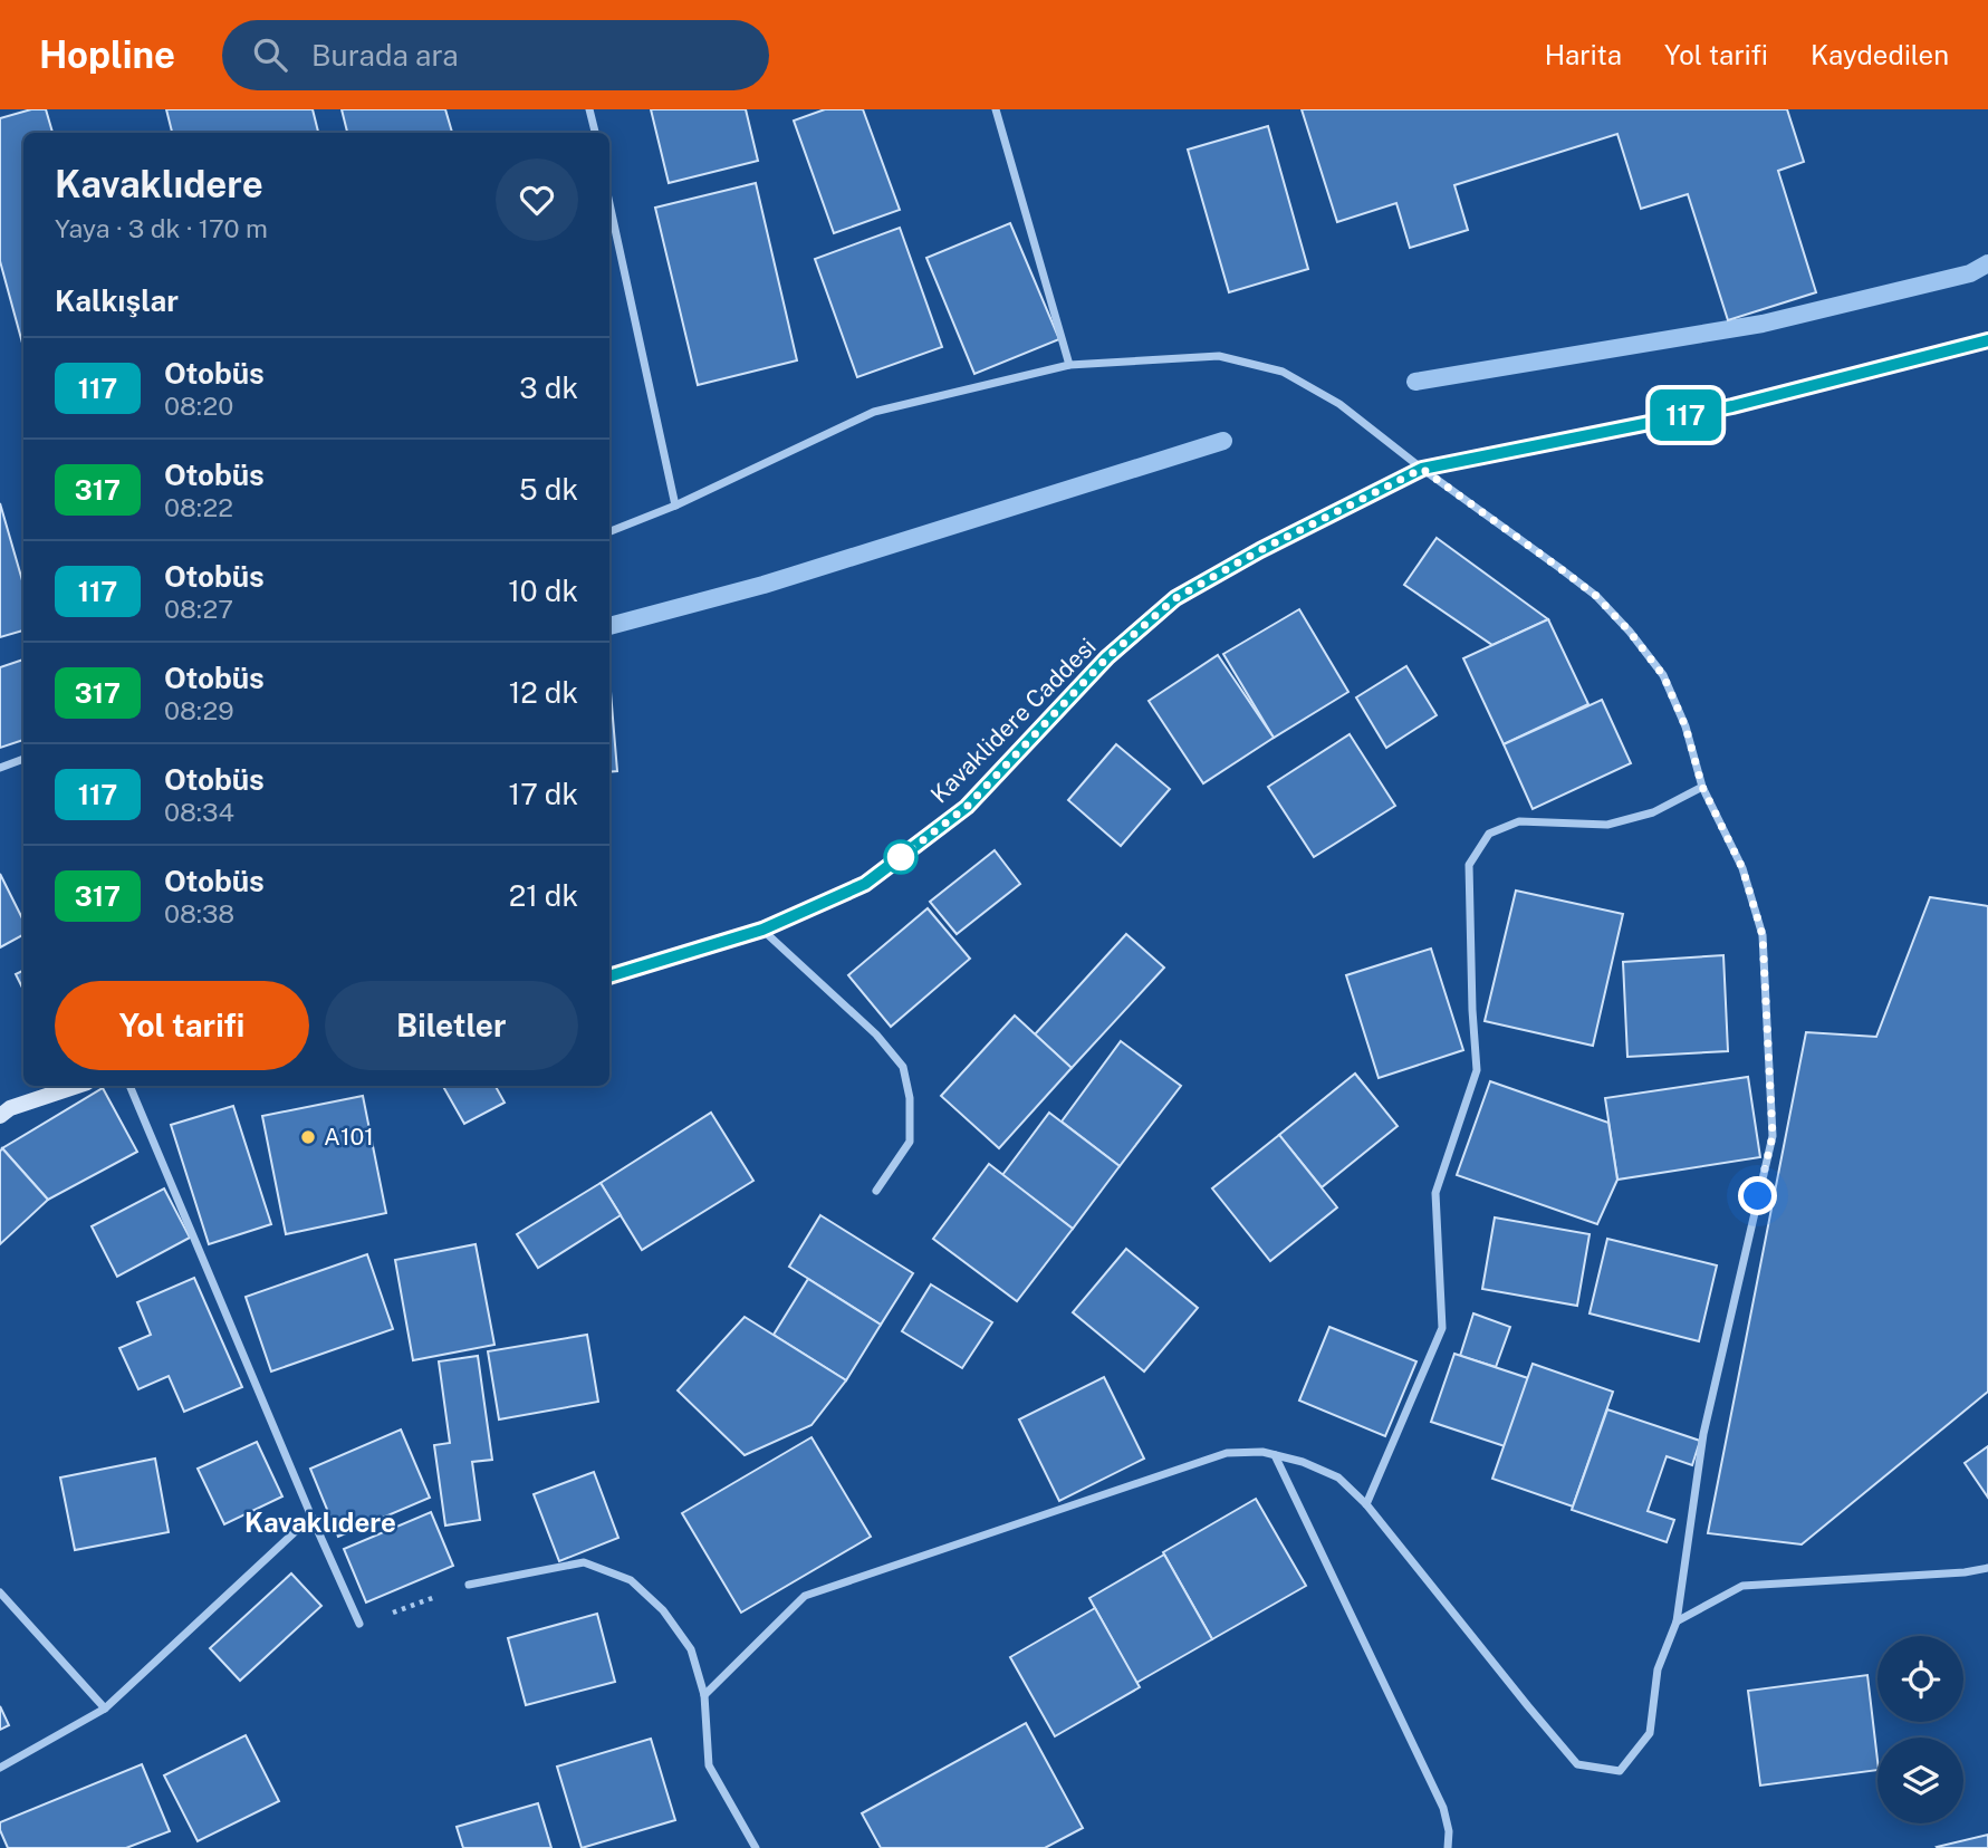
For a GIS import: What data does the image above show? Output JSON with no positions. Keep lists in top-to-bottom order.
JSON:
{
  "streets": {
    "street": ["Kavaklidere Caddesi"]
  },
  "districts": ["Kavaklıdere"],
  "places": ["A101"],
  "lines": ["bus line 117"],
  "page": {
    "header": "Hopline",
    "search": "Burada ara",
    "nav": ["Harita", "Yol tarifi", "Kaydedilen"],
    "on_map": "117",
    "heading": [
      ["Kavaklıdere", "Yaya · 3 dk · 170 m"],
      "Kalkışlar"
    ],
    "list": [
      {
        "mark": "117",
        "name": "Otobüs",
        "note": "08:20",
        "value": "3 dk"
      },
      {
        "mark": "317",
        "name": "Otobüs",
        "note": "08:22",
        "value": "5 dk"
      },
      {
        "mark": "117",
        "name": "Otobüs",
        "note": "08:27",
        "value": "10 dk"
      },
      {
        "mark": "317",
        "name": "Otobüs",
        "note": "08:29",
        "value": "12 dk"
      },
      {
        "mark": "117",
        "name": "Otobüs",
        "note": "08:34",
        "value": "17 dk"
      },
      {
        "mark": "317",
        "name": "Otobüs",
        "note": "08:38",
        "value": "21 dk"
      }
    ],
    "buttons": ["Yol tarifi", "Biletler"]
  }
}
